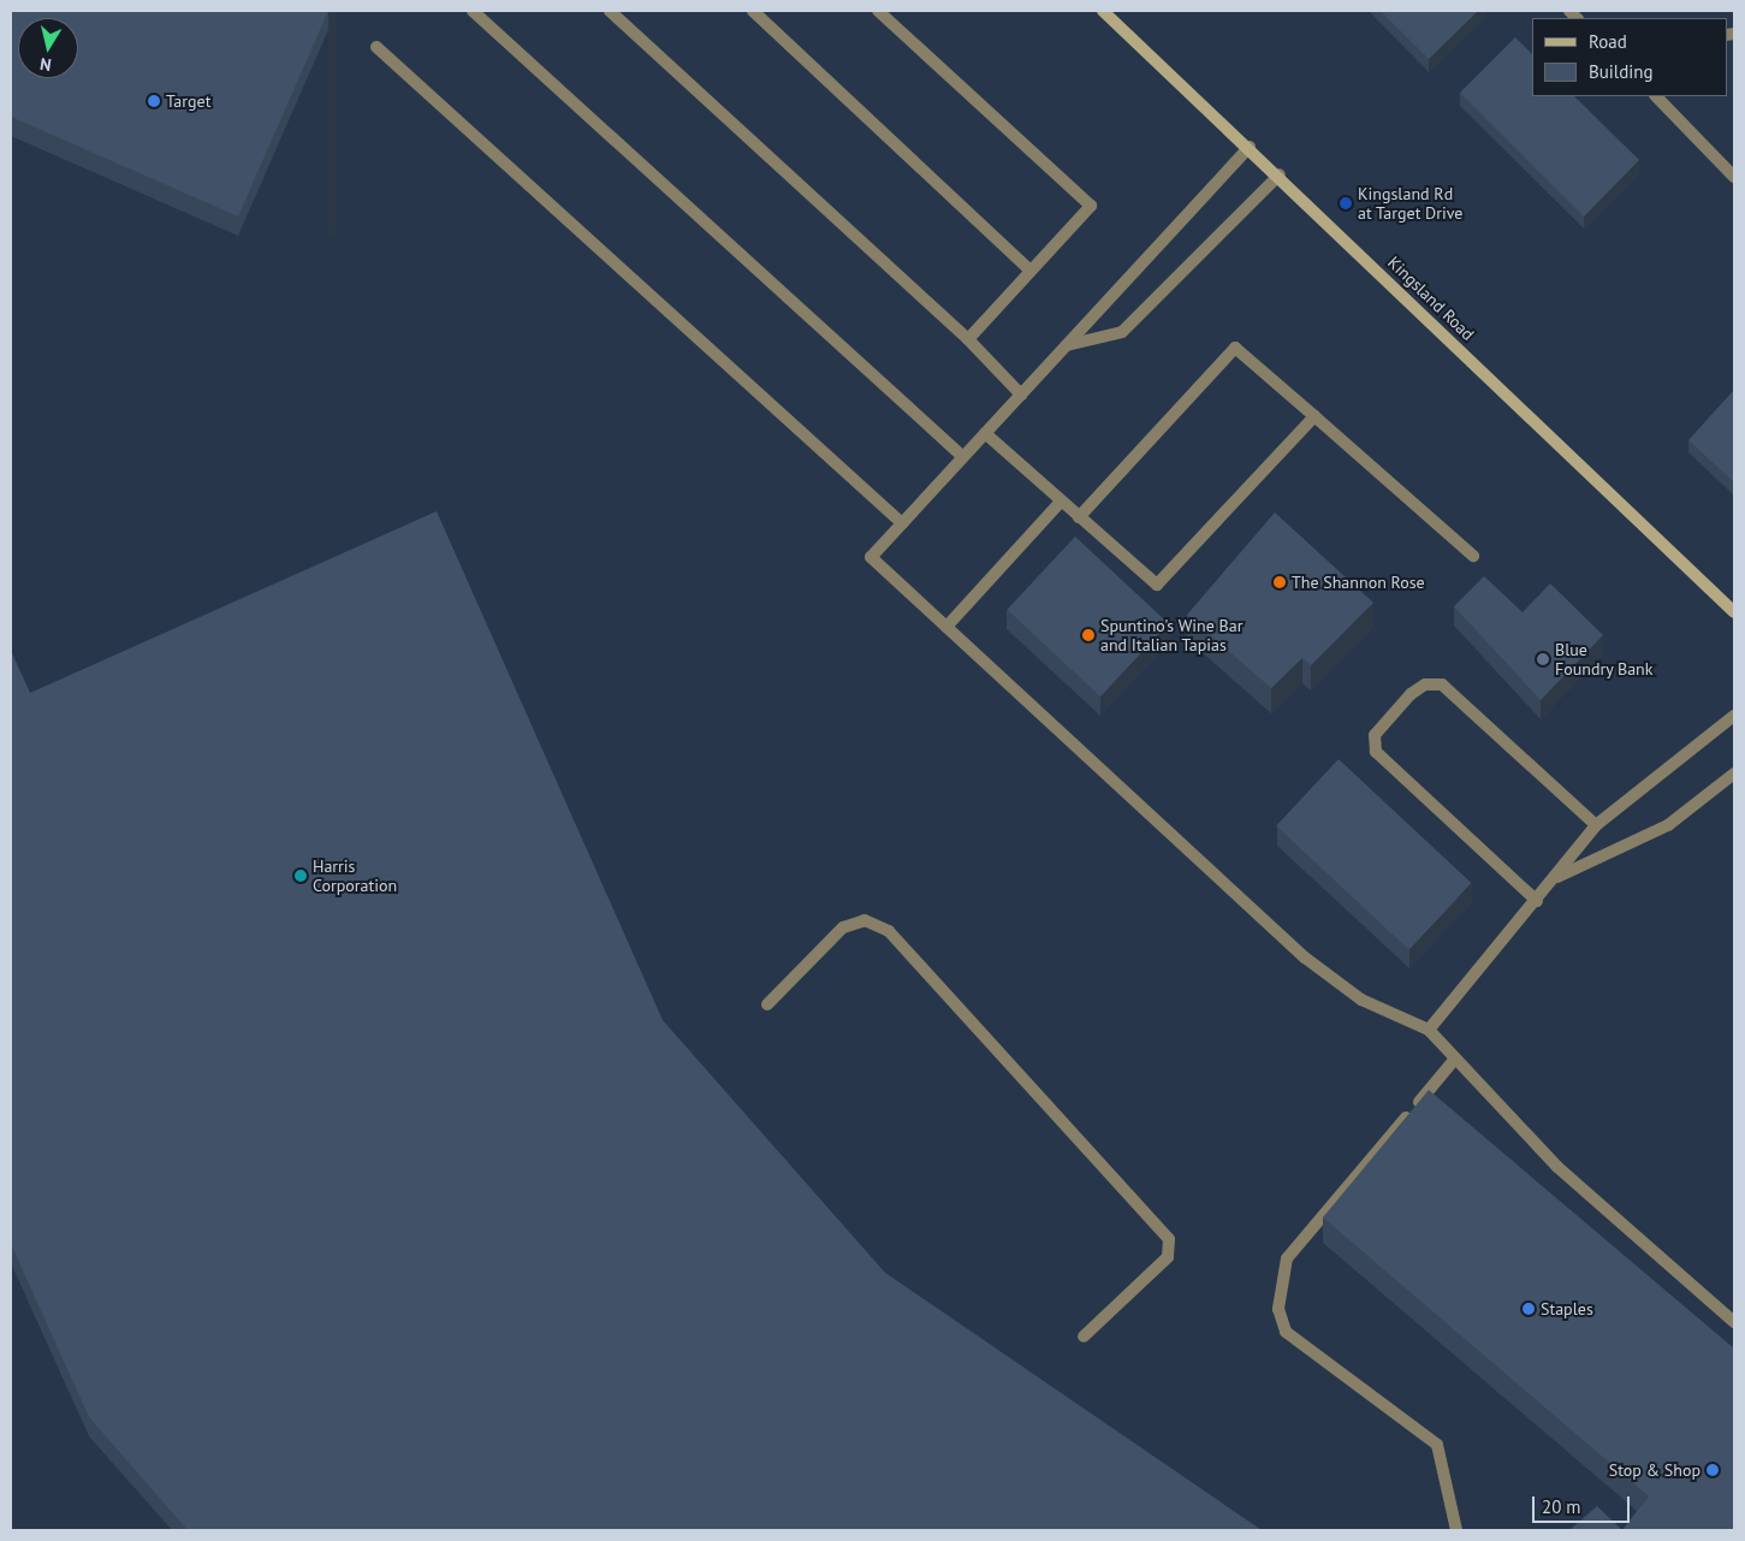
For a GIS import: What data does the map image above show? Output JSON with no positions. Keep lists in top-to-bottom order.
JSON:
{
  "streets": {
    "street": ["Kingsland Road"]
  },
  "places": [
    "Target",
    "Kingsland Rd at Target Drive",
    "The Shannon Rose",
    "Spuntino's Wine Bar and Italian Tapias",
    "Blue Foundry Bank",
    "Harris Corporation",
    "Staples",
    "Stop & Shop"
  ],
  "legend": ["Road", "Building"],
  "scale_bar": "20 m",
  "north": "bottom"
}
